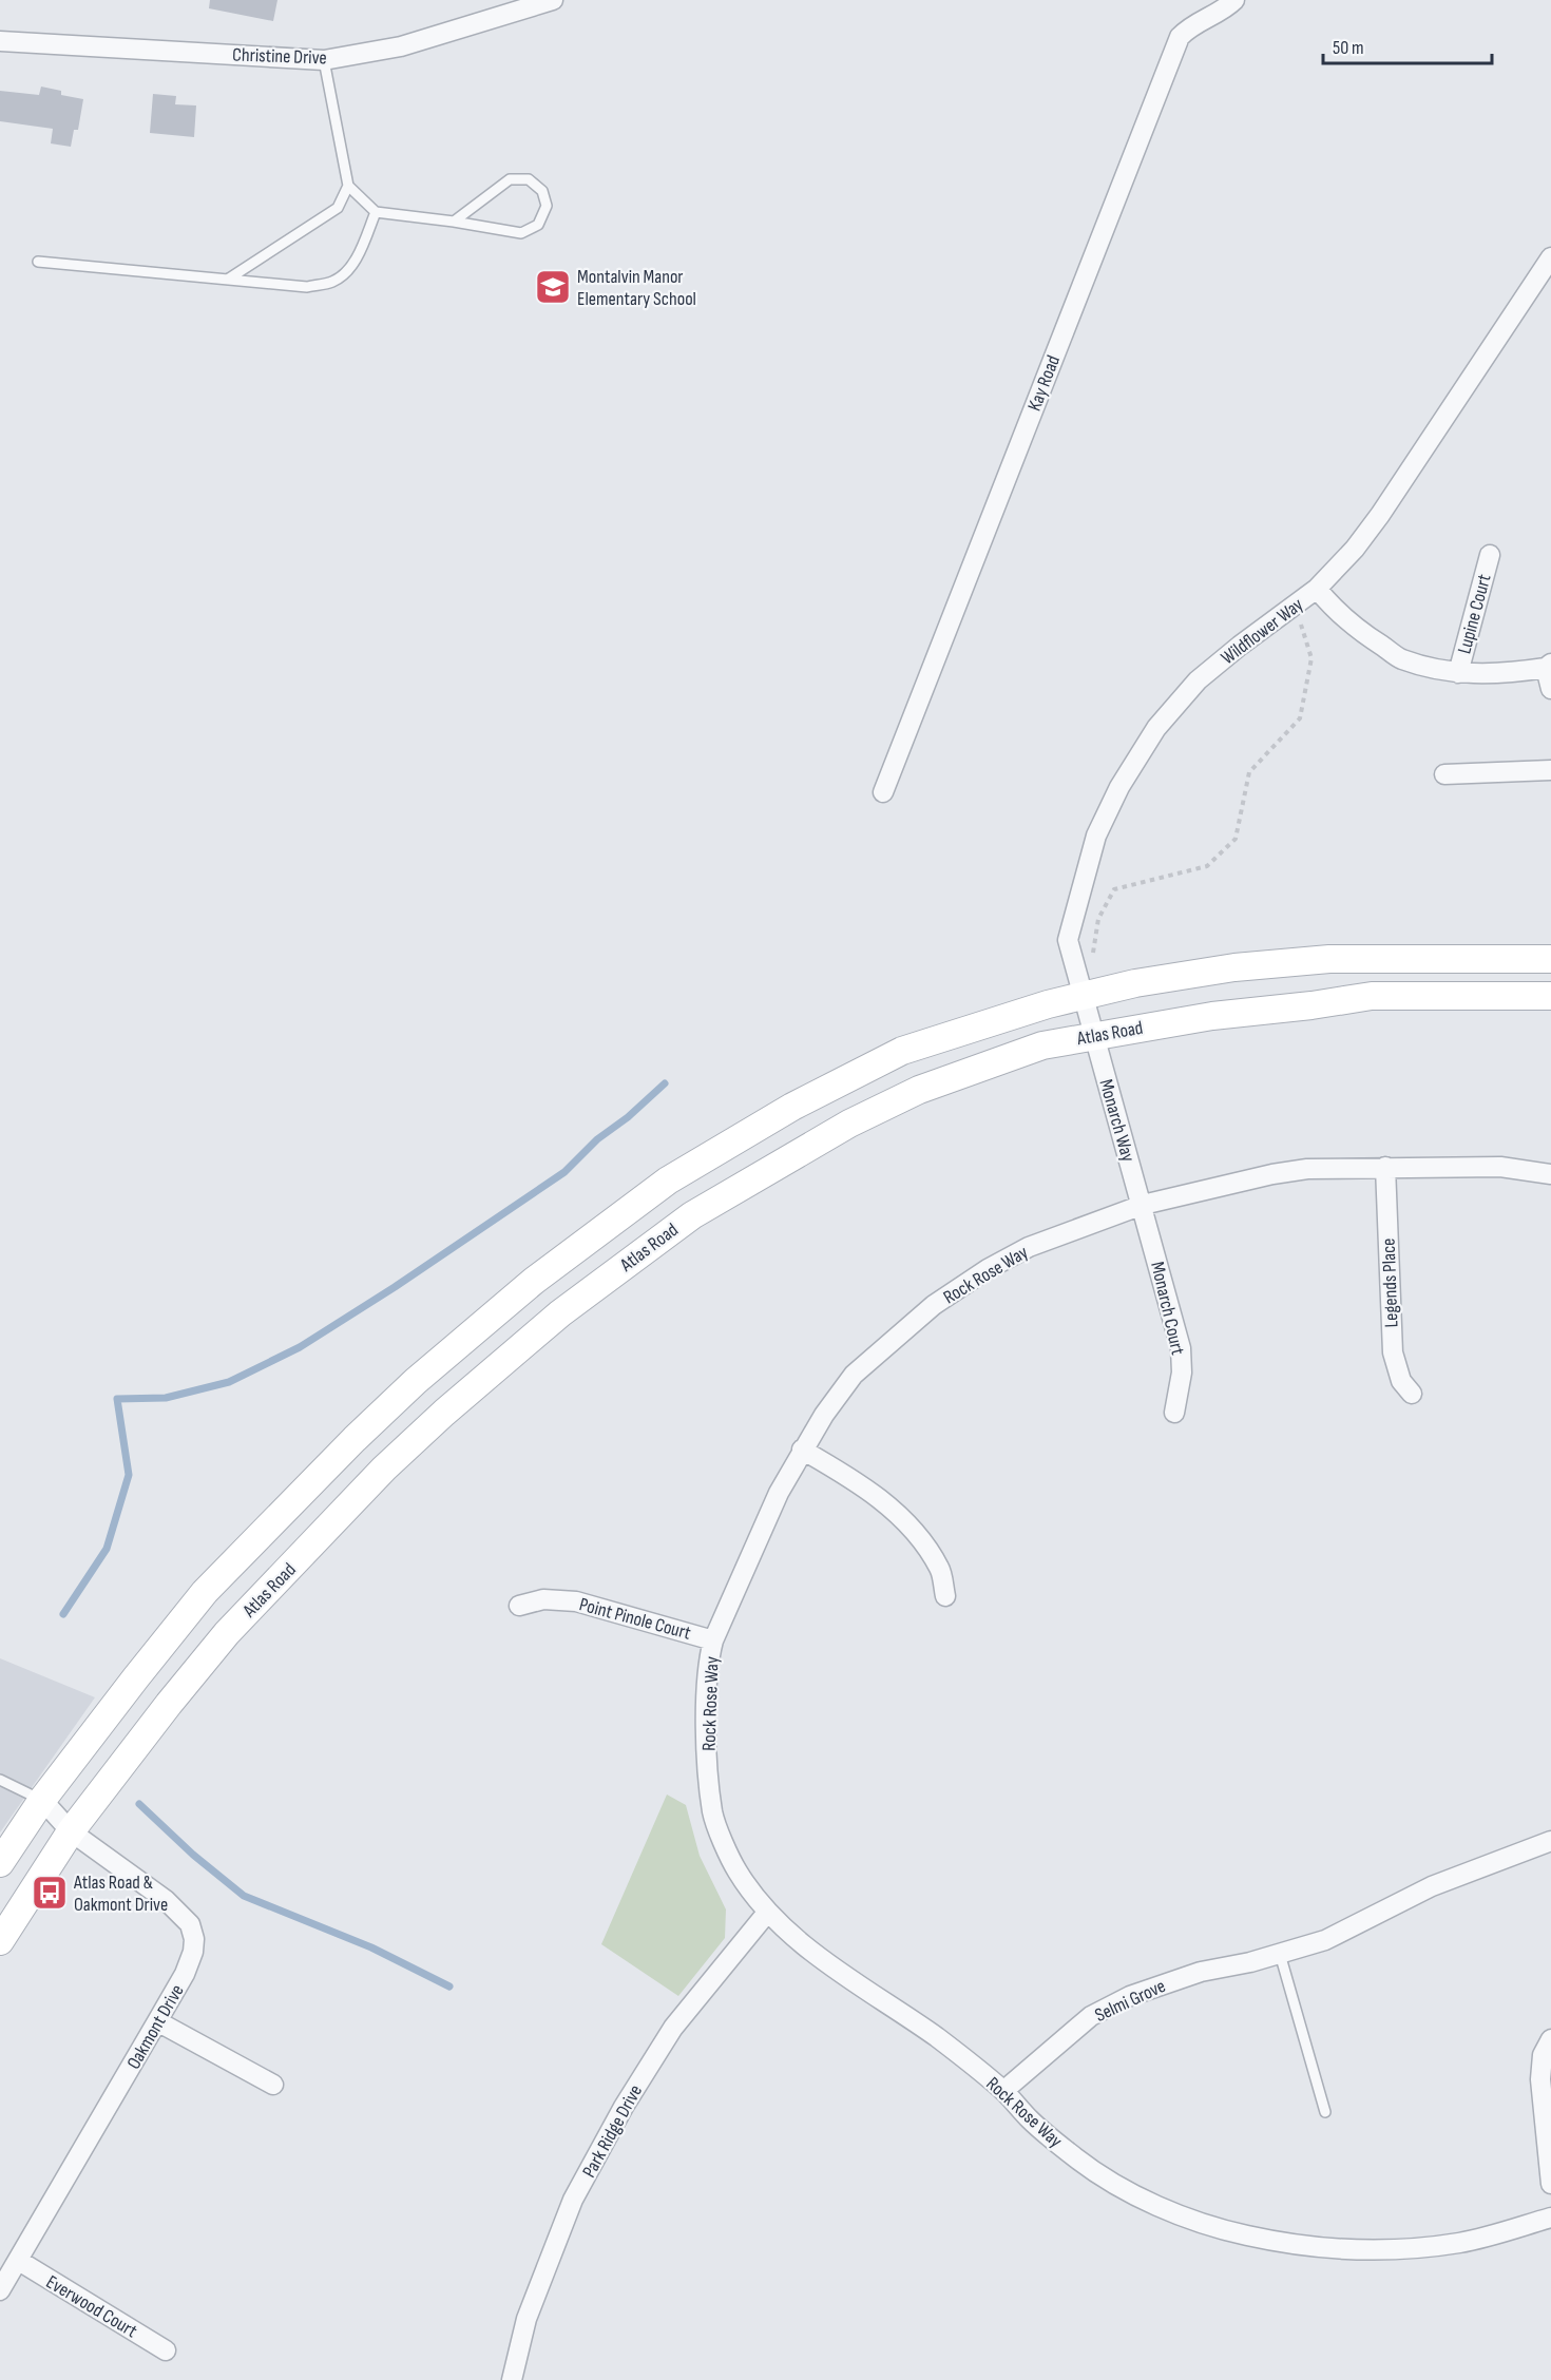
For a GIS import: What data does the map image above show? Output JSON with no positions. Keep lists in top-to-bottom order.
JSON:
{
  "streets": {
    "street": [
      "Christine Drive",
      "Kay Road",
      "Lupine Court",
      "Wildflower Way",
      "Atlas Road",
      "Monarch Way",
      "Rock Rose Way",
      "Legends Place",
      "Monarch Court",
      "Point Pinole Court",
      "Selmi Grove",
      "Oakmont Drive",
      "Park Ridge Drive",
      "Everwood Court"
    ]
  },
  "crossings": [
    ["Wildflower Way", "Atlas Road"],
    ["Wildflower Way", "Monarch Way"],
    ["Atlas Road", "Monarch Way"],
    ["Atlas Road", "Oakmont Drive"],
    ["Monarch Way", "Rock Rose Way"],
    ["Monarch Way", "Monarch Court"],
    ["Rock Rose Way", "Legends Place"],
    ["Rock Rose Way", "Monarch Court"],
    ["Rock Rose Way", "Point Pinole Court"],
    ["Rock Rose Way", "Selmi Grove"],
    ["Rock Rose Way", "Park Ridge Drive"],
    ["Oakmont Drive", "Everwood Court"]
  ],
  "places": {
    "school or university": ["Montalvin Manor Elementary School"],
    "bus stop": ["Atlas Road & Oakmont Drive"]
  },
  "scale_bar": "50 m"
}
